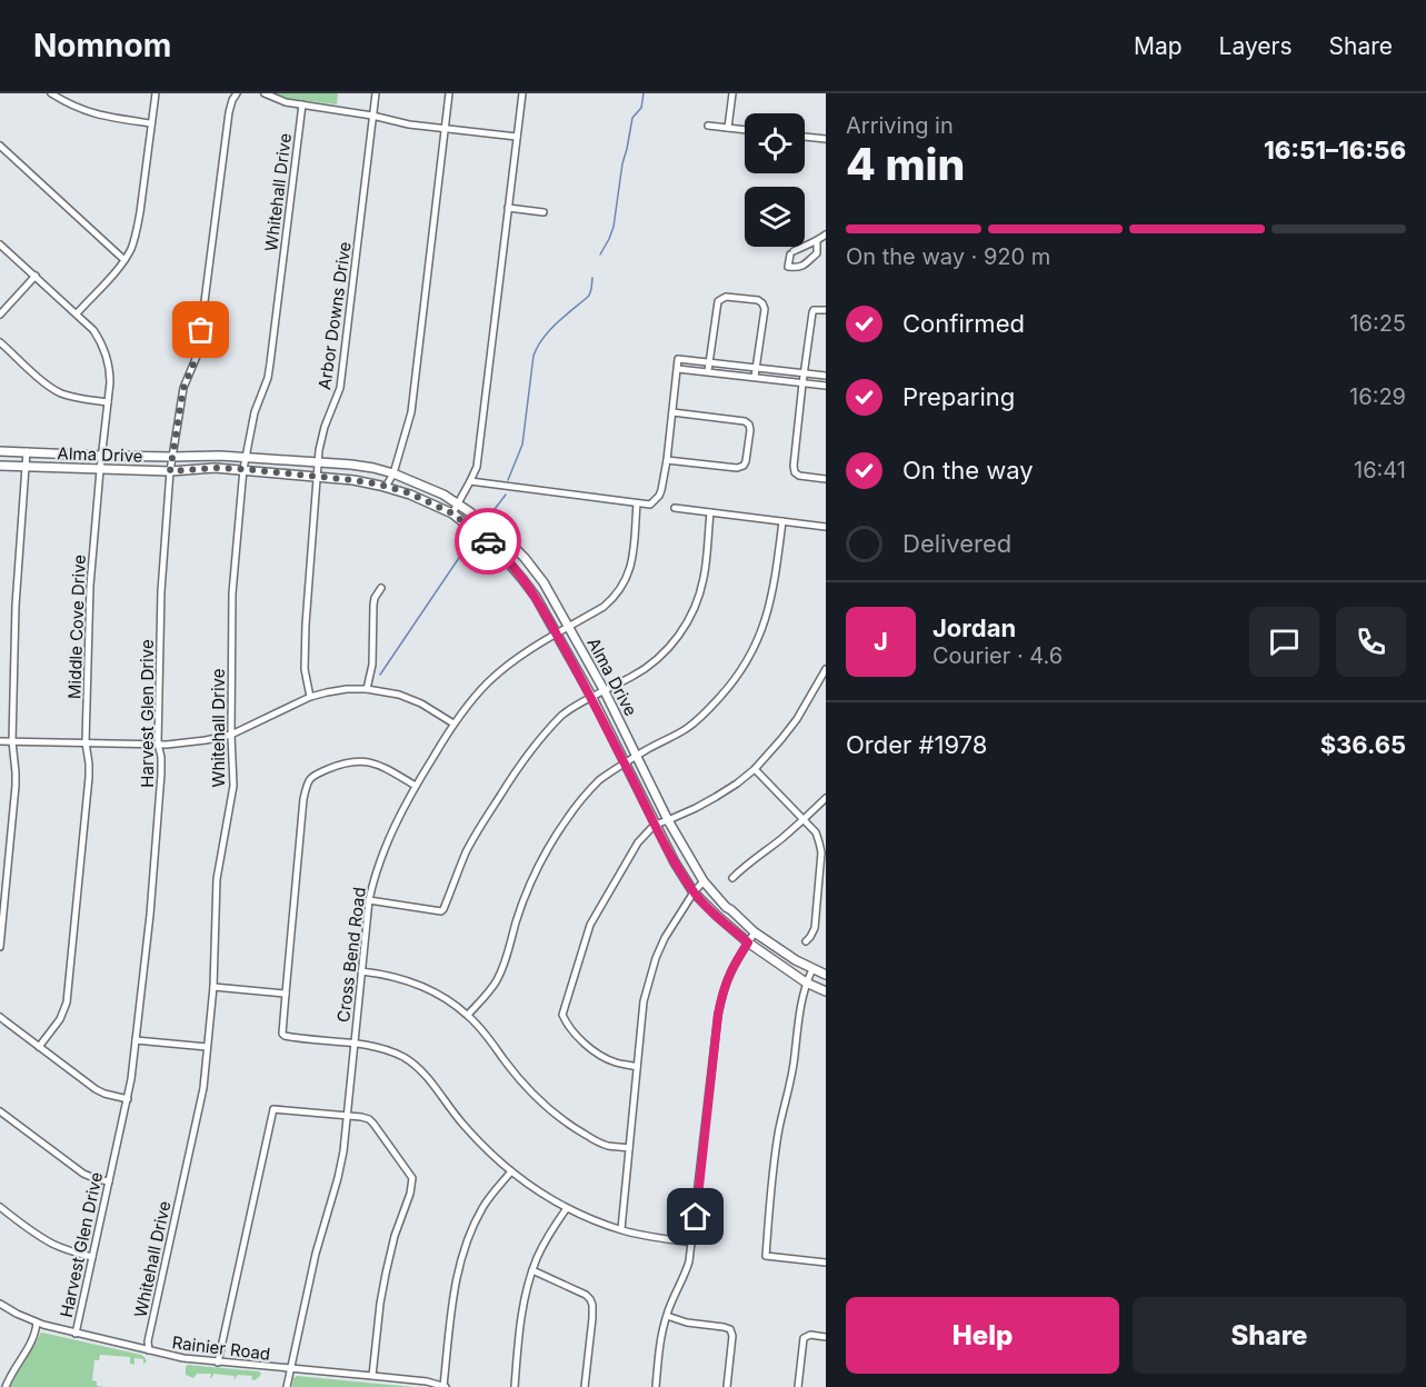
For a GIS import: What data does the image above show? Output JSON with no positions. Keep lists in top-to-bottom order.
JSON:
{
  "streets": {
    "main road": ["Alma Drive"],
    "street": [
      "Whitehall Drive",
      "Arbor Downs Drive",
      "Middle Cove Drive",
      "Harvest Glen Drive",
      "Cross Bend Road",
      "Rainier Road"
    ]
  },
  "crossings": [
    ["Whitehall Drive", "Alma Drive"],
    ["Whitehall Drive", "Rainier Road"],
    ["Arbor Downs Drive", "Alma Drive"],
    ["Alma Drive", "Middle Cove Drive"],
    ["Alma Drive", "Harvest Glen Drive"],
    ["Alma Drive", "Cross Bend Road"],
    ["Harvest Glen Drive", "Rainier Road"],
    ["Cross Bend Road", "Rainier Road"]
  ],
  "page": {
    "header": "Nomnom",
    "nav": ["Map", "Layers", "Share"],
    "heading": ["4 min", "Arriving in", "16:51–16:56"],
    "panel": [
      "Jordan",
      "Courier · 4.6",
      "Order #1978",
      "$36.65"
    ],
    "bar": "On the way · 920 m",
    "list": [
      ["Confirmed", "16:25"],
      ["Preparing", "16:29"],
      ["On the way", "16:41"],
      "Delivered"
    ],
    "round": "J",
    "buttons": ["Help", "Share"]
  }
}
